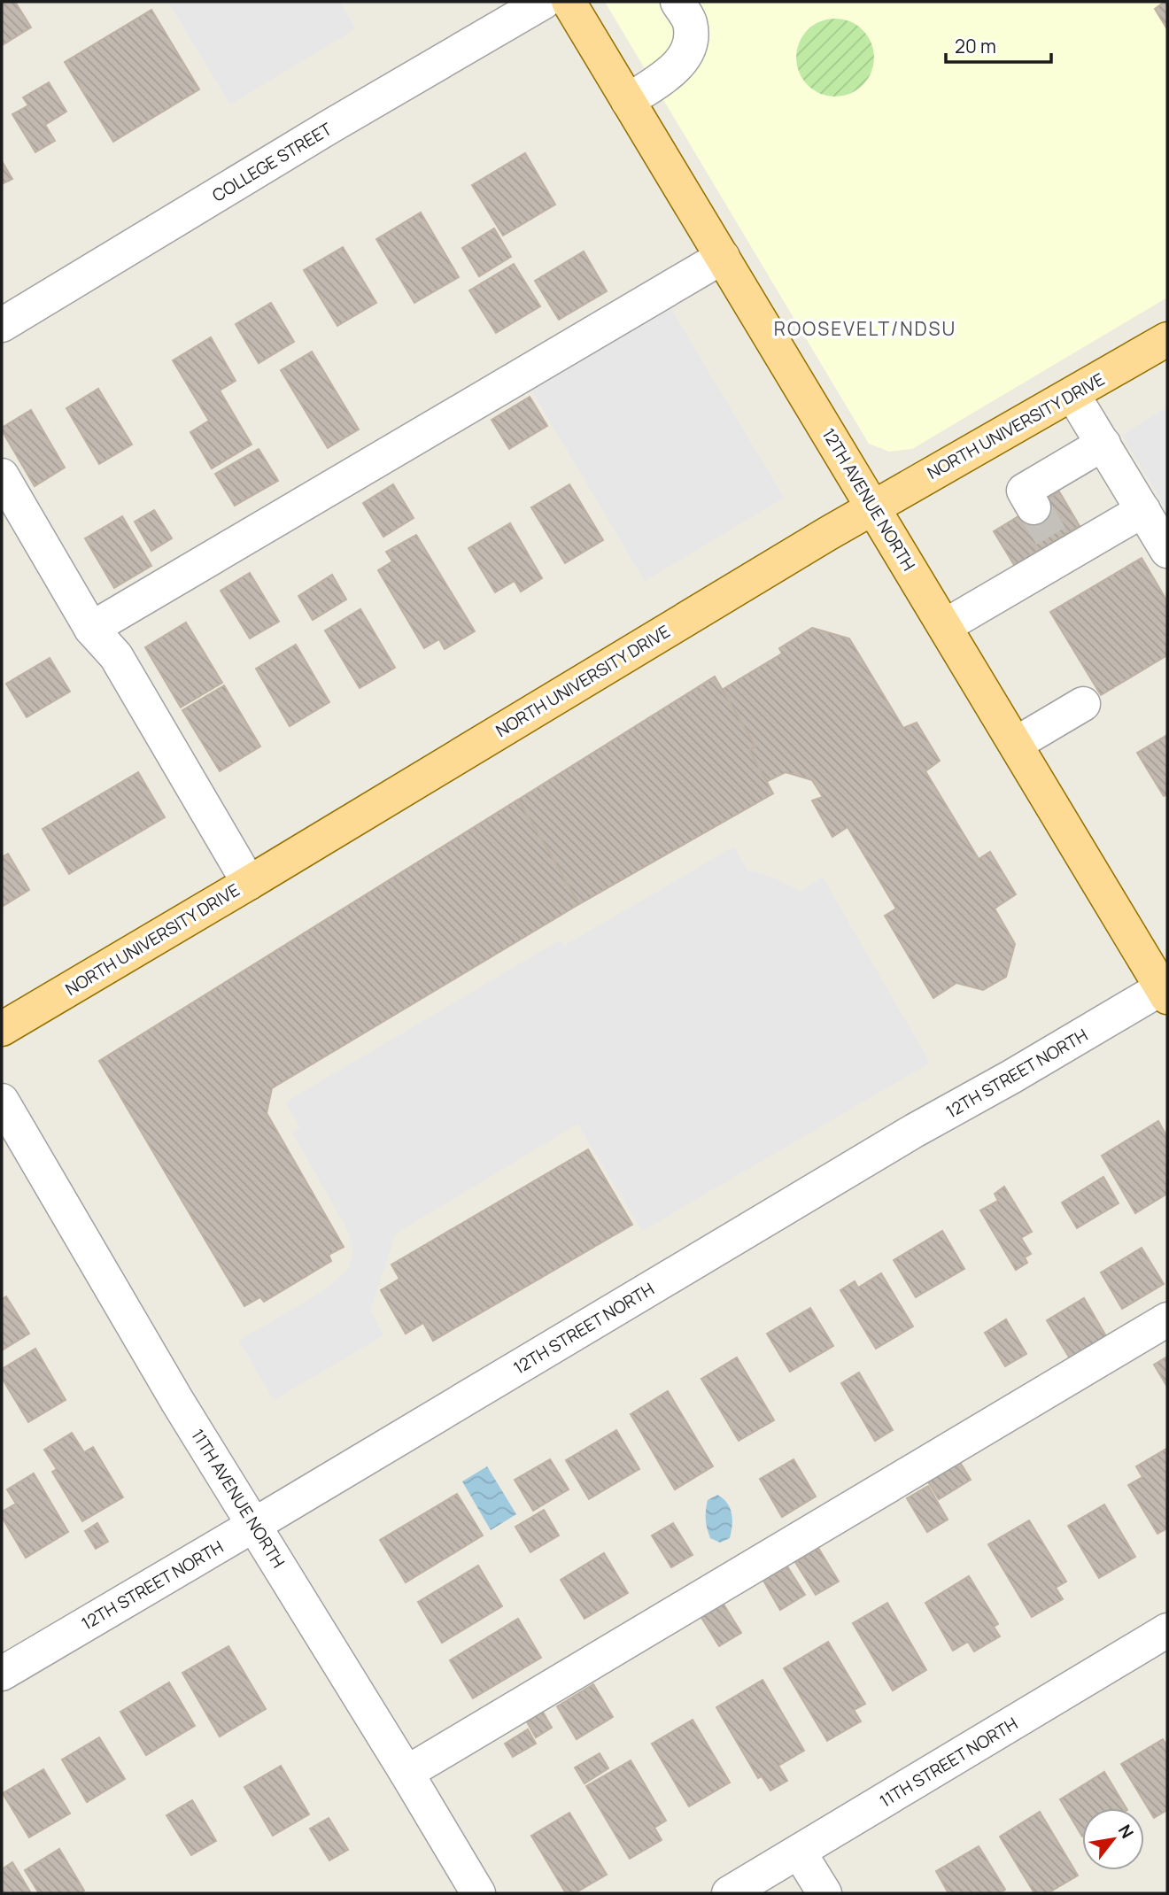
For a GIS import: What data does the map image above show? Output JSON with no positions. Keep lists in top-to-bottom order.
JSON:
{
  "streets": {
    "main road": ["NORTH UNIVERSITY DRIVE", "12TH AVENUE NORTH"],
    "street": [
      "COLLEGE STREET",
      "12TH STREET NORTH",
      "11TH AVENUE NORTH",
      "11TH STREET NORTH"
    ]
  },
  "crossings": [
    ["NORTH UNIVERSITY DRIVE", "12TH AVENUE NORTH"],
    ["12TH AVENUE NORTH", "12TH STREET NORTH"],
    ["12TH STREET NORTH", "11TH AVENUE NORTH"]
  ],
  "districts": ["ROOSEVELT/NDSU"],
  "scale_bar": "20 m",
  "north": "top right"
}
